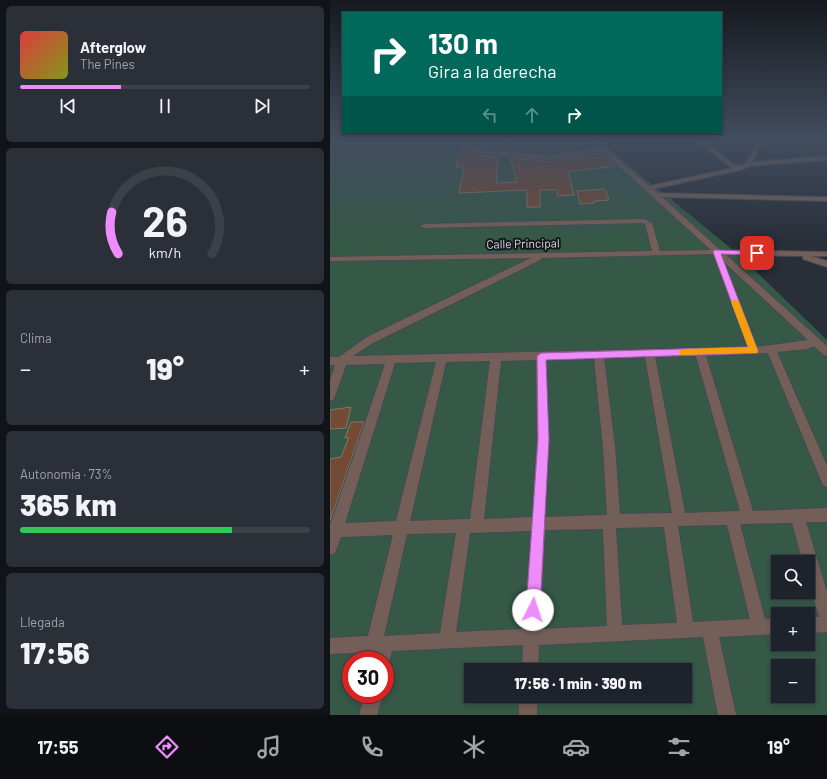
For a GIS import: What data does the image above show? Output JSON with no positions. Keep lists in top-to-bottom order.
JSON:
{
  "streets": {
    "street": ["Calle Principal"]
  },
  "page": {
    "turn": ["130 m", "Gira a la derecha"],
    "song": ["Afterglow", "The Pines"],
    "tile": [
      "Clima",
      ["Autonomía · 73%", "365 km"],
      ["Llegada", "17:56"]
    ],
    "heat": ["−", "19°", "+"],
    "map_buttons": ["+", "−"],
    "limit": "30",
    "trip": "17:56 · 1 min · 390 m",
    "tabs": ["17:55", "19°"],
    "gauge": ["26", "km/h"]
  }
}
